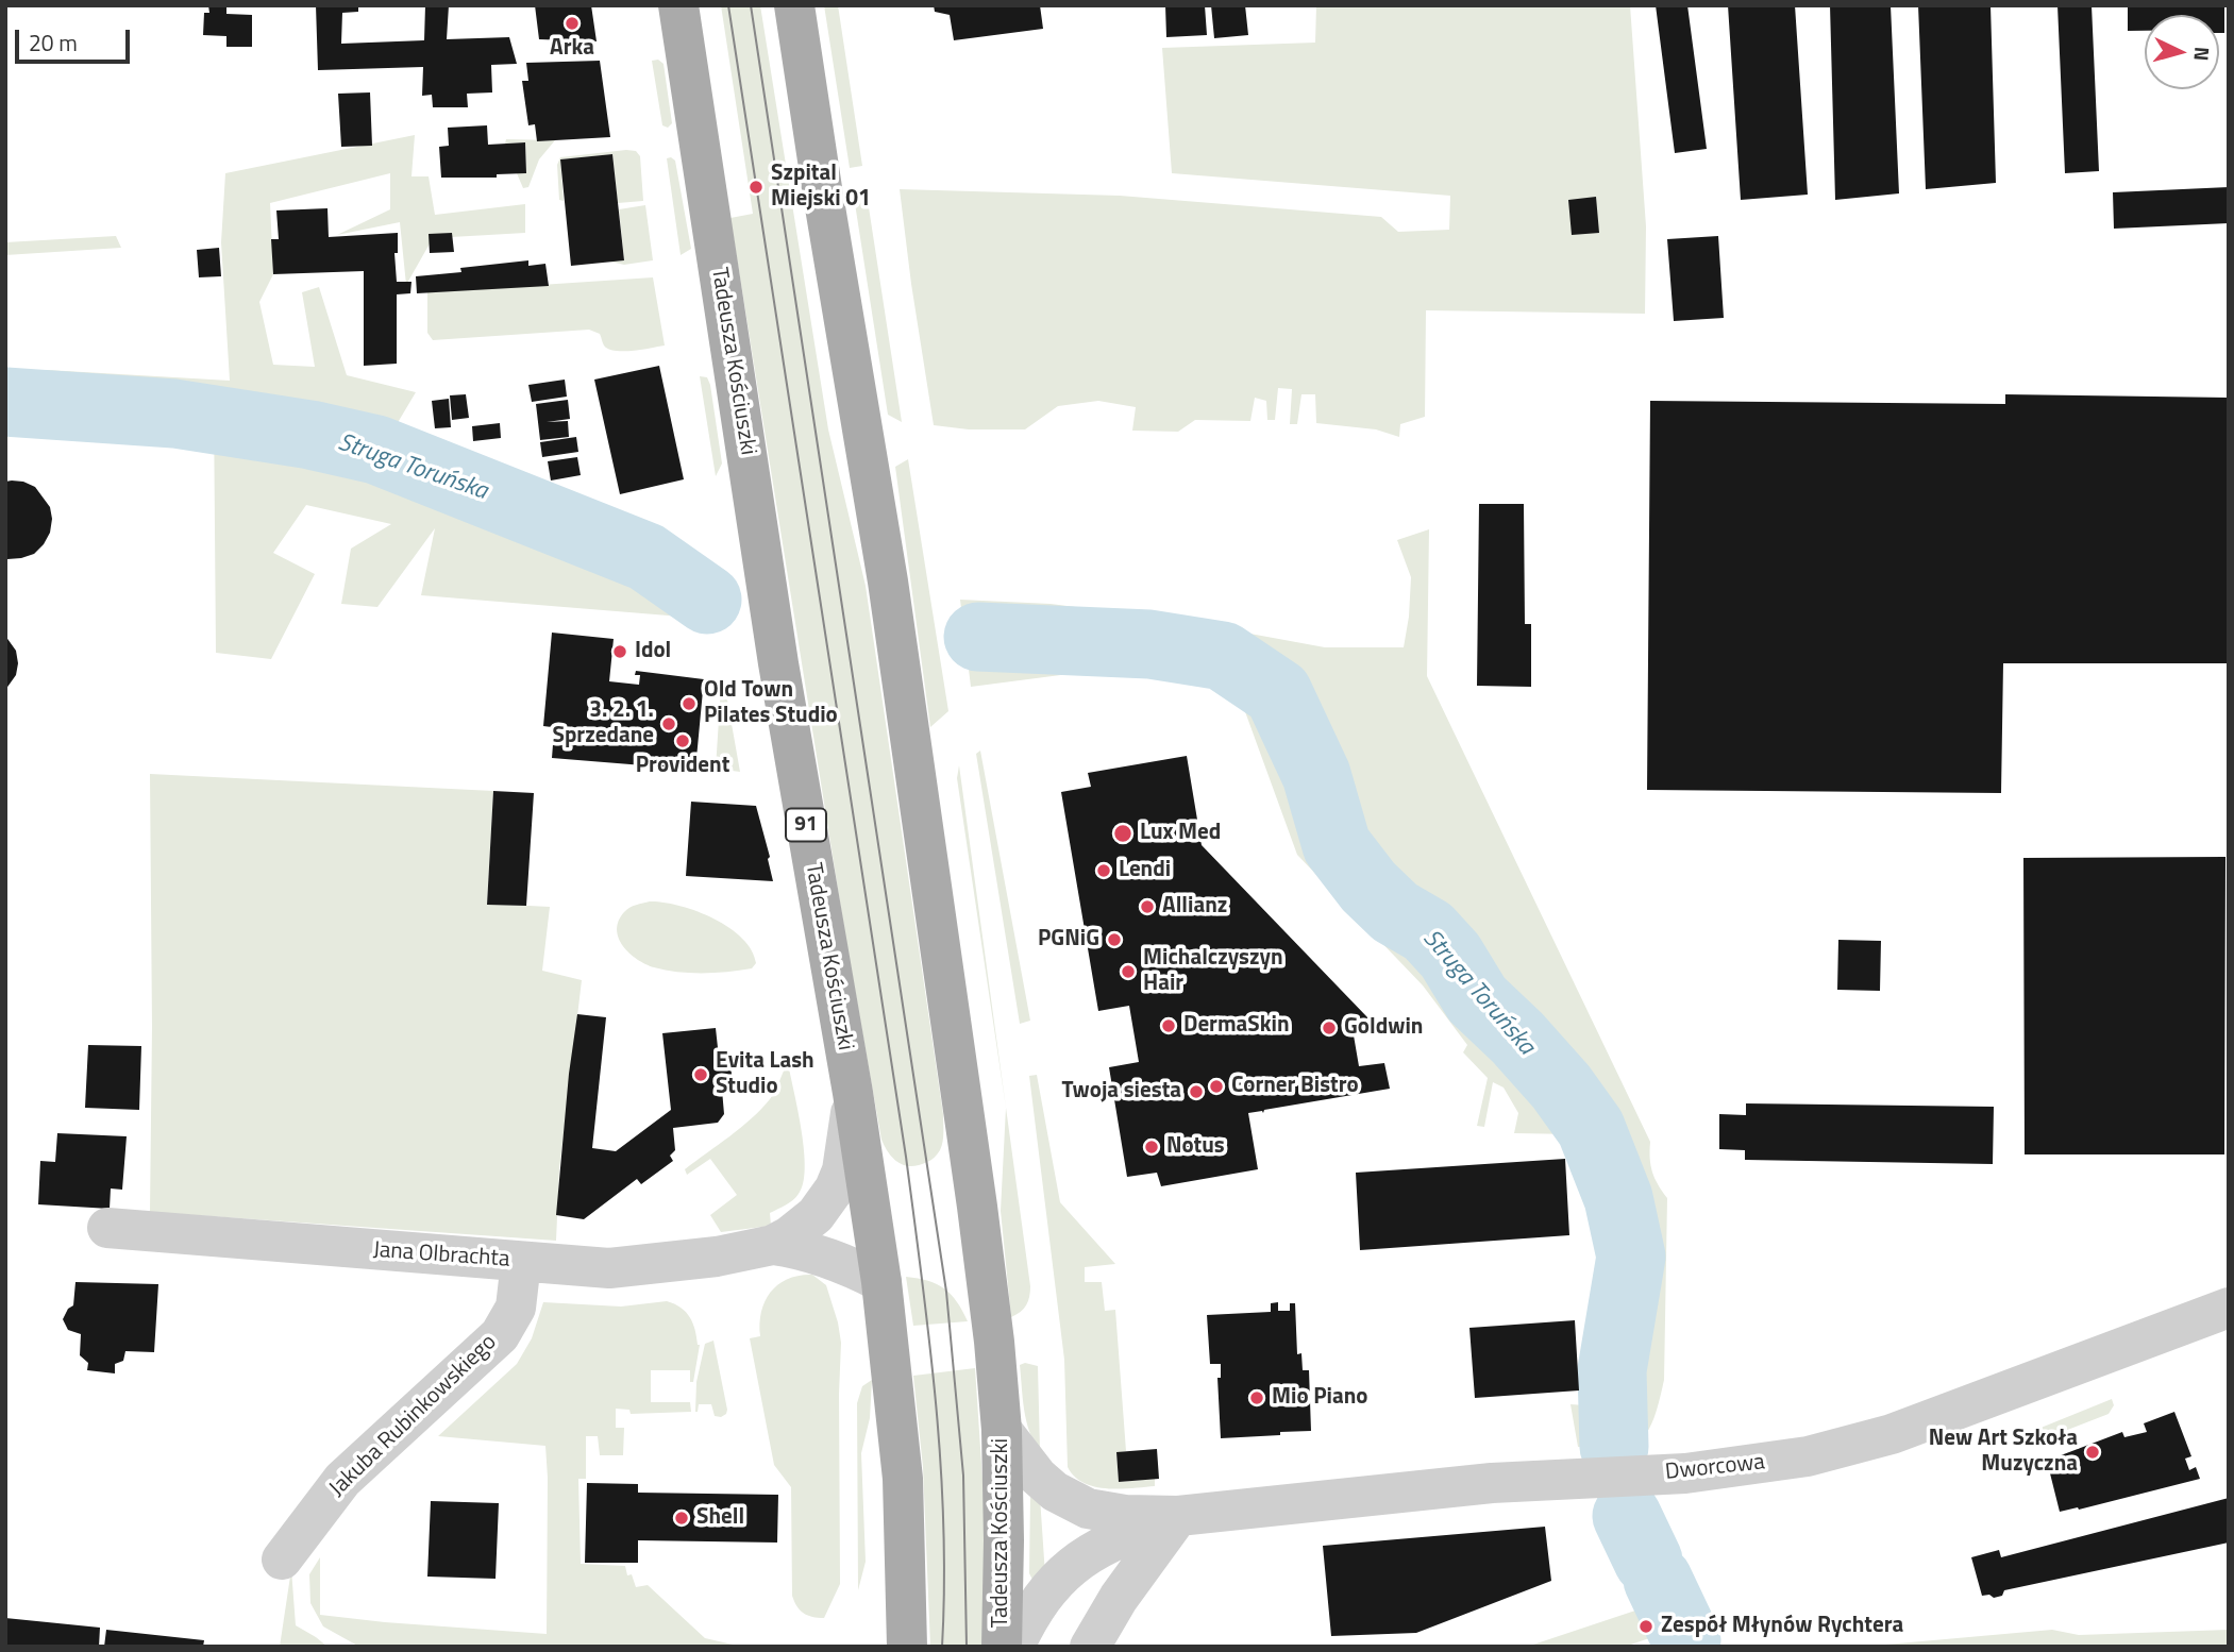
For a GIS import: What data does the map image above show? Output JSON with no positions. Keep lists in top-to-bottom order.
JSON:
{
  "streets": {
    "main road": ["Tadeusza Kościuszki", "91"],
    "street": ["Jana Olbrachta", "Jakuba Rubinkowskiego", "Dworcowa"]
  },
  "crossings": [
    ["Tadeusza Kościuszki", "Jana Olbrachta"],
    ["Tadeusza Kościuszki", "Dworcowa"],
    ["Jana Olbrachta", "Jakuba Rubinkowskiego"]
  ],
  "water": ["Struga Toruńska"],
  "places": [
    "Arka",
    "Szpital Miejski 01",
    "Idol",
    "Old Town Pilates Studio",
    "3. 2. 1. Sprzedane",
    "Provident",
    "Lux Med",
    "Lendi",
    "Allianz",
    "PGNiG",
    "Michalczyszyn Hair",
    "DermaSkin",
    "Goldwin",
    "Evita Lash Studio",
    "Corner Bistro",
    "Twoja siesta",
    "Notus",
    "Mio Piano",
    "New Art Szkoła Muzyczna",
    "Shell",
    "Zespół Młynów Rychtera"
  ],
  "scale_bar": "20 m",
  "north": "right"
}
